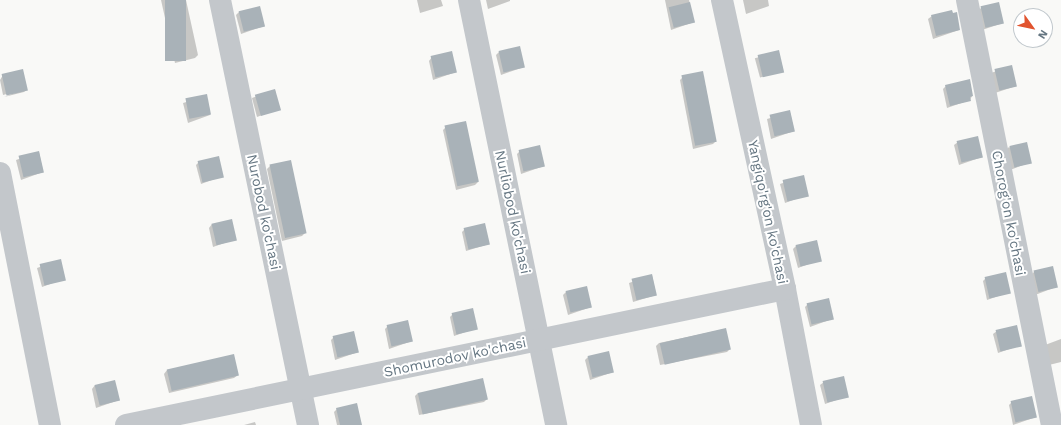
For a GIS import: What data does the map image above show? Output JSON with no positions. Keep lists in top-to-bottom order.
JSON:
{
  "streets": {
    "street": [
      "Nurobod ko'chasi",
      "Nurliobod ko'chasi",
      "Yangiqo'rg'on ko'chasi",
      "Chorog'on ko'chasi",
      "Shomurodov ko'chasi"
    ]
  },
  "crossings": [
    ["Nurobod ko'chasi", "Shomurodov ko'chasi"],
    ["Nurliobod ko'chasi", "Shomurodov ko'chasi"],
    ["Yangiqo'rg'on ko'chasi", "Shomurodov ko'chasi"]
  ],
  "north": "bottom right"
}
